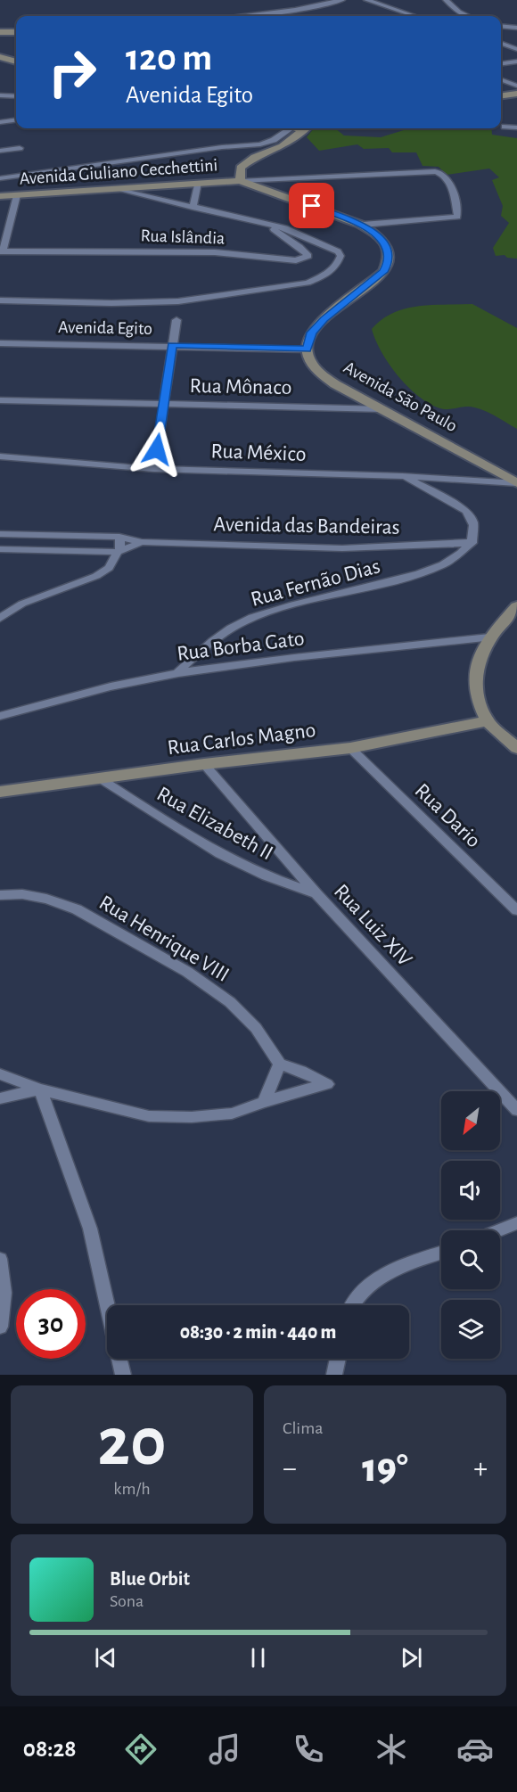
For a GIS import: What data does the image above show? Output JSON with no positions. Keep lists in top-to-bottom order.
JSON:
{
  "streets": {
    "main road": ["Avenida Giuliano Cecchettini", "Avenida São Paulo", "Rua Carlos Magno"],
    "street": [
      "Rua Islândia",
      "Avenida Egito",
      "Rua Mônaco",
      "Rua México",
      "Avenida das Bandeiras",
      "Rua Fernão Dias",
      "Rua Borba Gato",
      "Rua Dario",
      "Rua Elizabeth II",
      "Rua Luiz XIV",
      "Rua Henrique VIII"
    ]
  },
  "crossings": [
    ["Avenida Egito", "Avenida São Paulo"],
    ["Rua Mônaco", "Avenida São Paulo"],
    ["Avenida São Paulo", "Rua México"],
    ["Avenida das Bandeiras", "Rua Fernão Dias"],
    ["Rua Fernão Dias", "Rua Borba Gato"],
    ["Rua Carlos Magno", "Rua Dario"],
    ["Rua Carlos Magno", "Rua Elizabeth II"],
    ["Rua Carlos Magno", "Rua Luiz XIV"],
    ["Rua Elizabeth II", "Rua Luiz XIV"]
  ],
  "north": "bottom left",
  "page": {
    "turn": ["120 m", "Avenida Egito"],
    "limit": "30",
    "trip": "08:30 · 2 min · 440 m",
    "tile": [
      ["20", "km/h"],
      "Clima"
    ],
    "heat": ["−", "19°", "+"],
    "song": ["Blue Orbit", "Sona"],
    "tabs": "08:28"
  }
}
